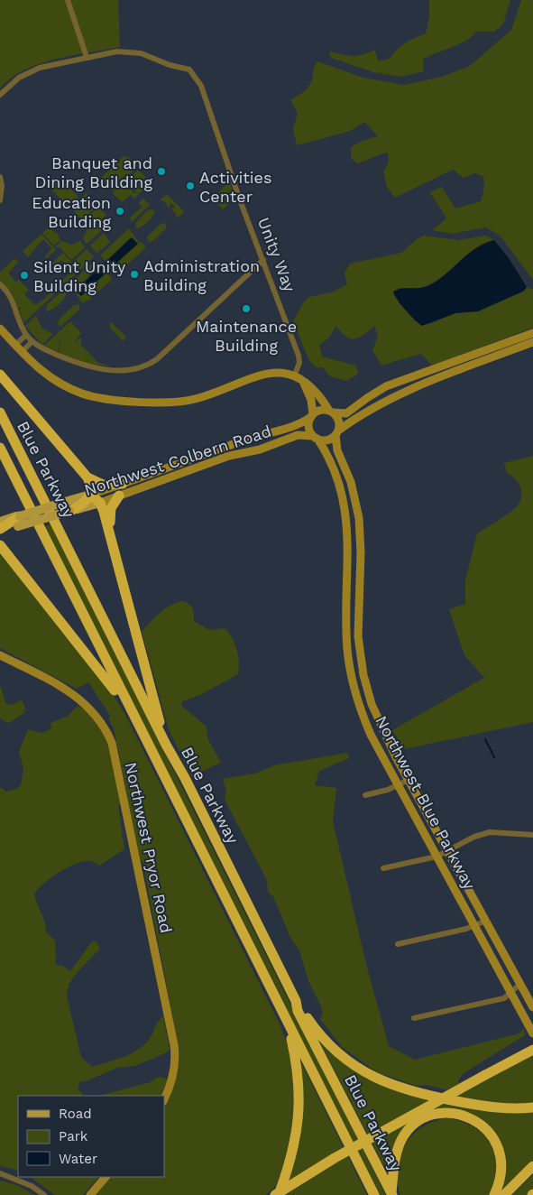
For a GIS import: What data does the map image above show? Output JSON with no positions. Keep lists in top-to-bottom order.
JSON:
{
  "streets": {
    "highway": ["Blue Parkway"],
    "main road": ["Northwest Colbern Road"],
    "street": ["Unity Way", "Northwest Blue Parkway", "Northwest Pryor Road"]
  },
  "crossings": [
    ["Northwest Colbern Road", "Northwest Blue Parkway"]
  ],
  "places": [
    "Banquet and Dining Building",
    "Activities Center",
    "Education Building",
    "Administration Building",
    "Silent Unity Building",
    "Maintenance Building"
  ],
  "legend": ["Road", "Park", "Water"]
}
